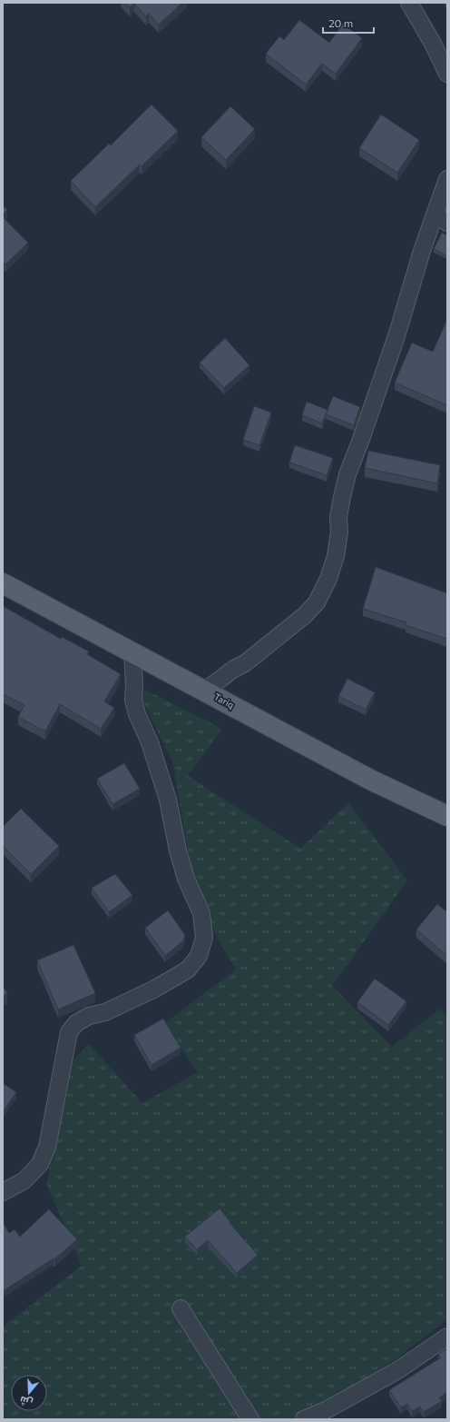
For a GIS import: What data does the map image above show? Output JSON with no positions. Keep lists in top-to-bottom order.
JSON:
{
  "streets": {
    "main road": ["Tariq"]
  },
  "scale_bar": "20 m",
  "north": "bottom"
}
